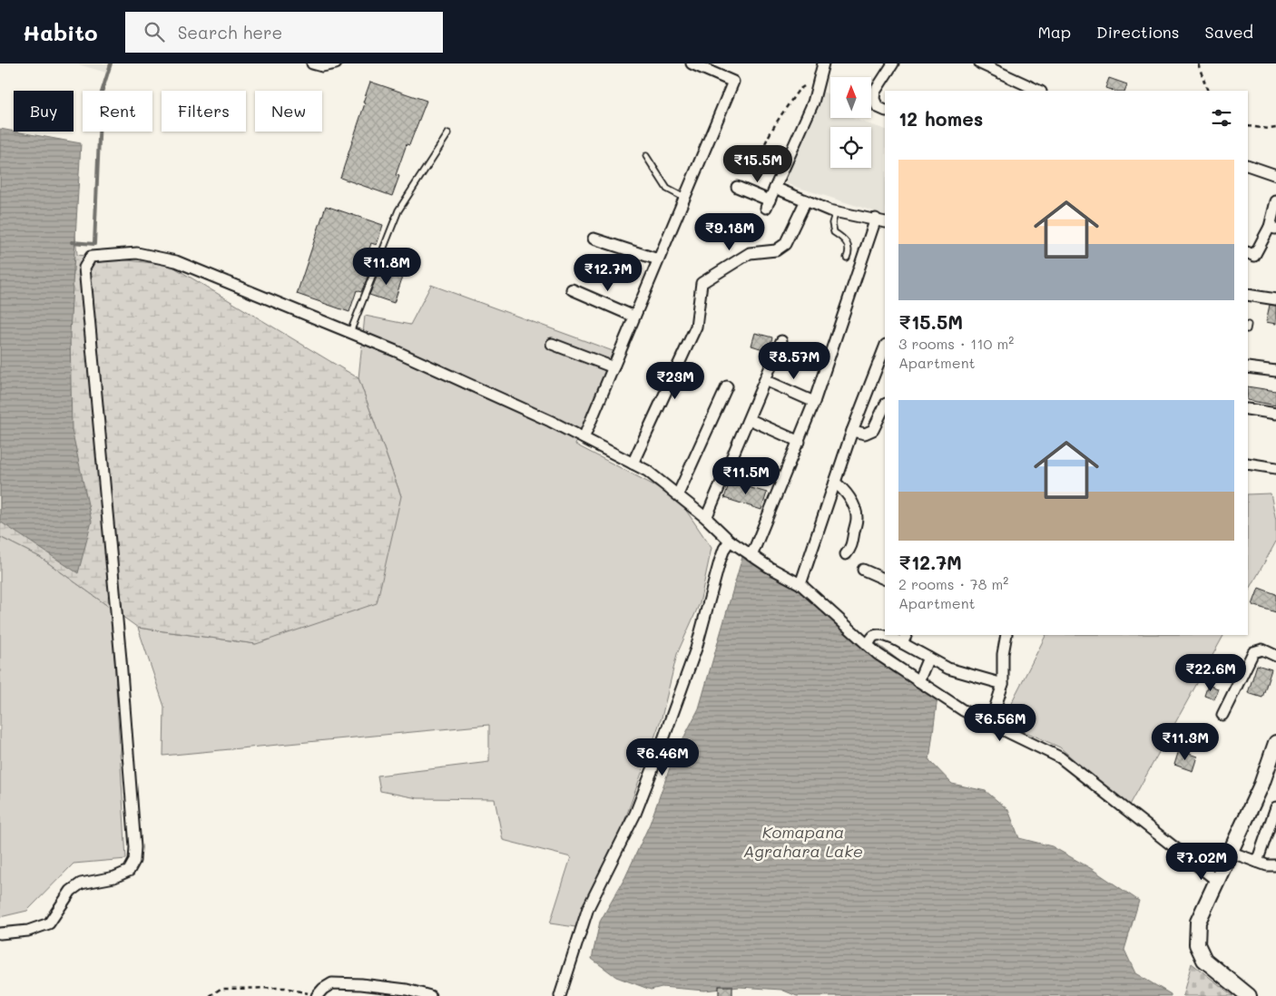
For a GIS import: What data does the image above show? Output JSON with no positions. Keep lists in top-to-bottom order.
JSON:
{
  "water": ["Komapana Agrahara Lake"],
  "north": "top",
  "page": {
    "header": "Habito",
    "search": "Search here",
    "nav": ["Map", "Directions", "Saved"],
    "chip": [
      "Buy",
      "Rent",
      "Filters",
      "New"
    ],
    "heading": "12 homes",
    "price": [
      "₹15.5M",
      "₹9.18M",
      "₹11.8M",
      "₹12.7M",
      "₹8.57M",
      "₹23M",
      "₹11.5M",
      "₹22.6M",
      "₹6.56M",
      "₹11.3M",
      "₹6.46M",
      "₹7.02M"
    ],
    "list": [
      {
        "name": "₹15.5M",
        "note": "3 rooms · 110 m² · Apartment"
      },
      {
        "name": "₹12.7M",
        "note": "2 rooms · 78 m² · Apartment"
      }
    ]
  }
}
